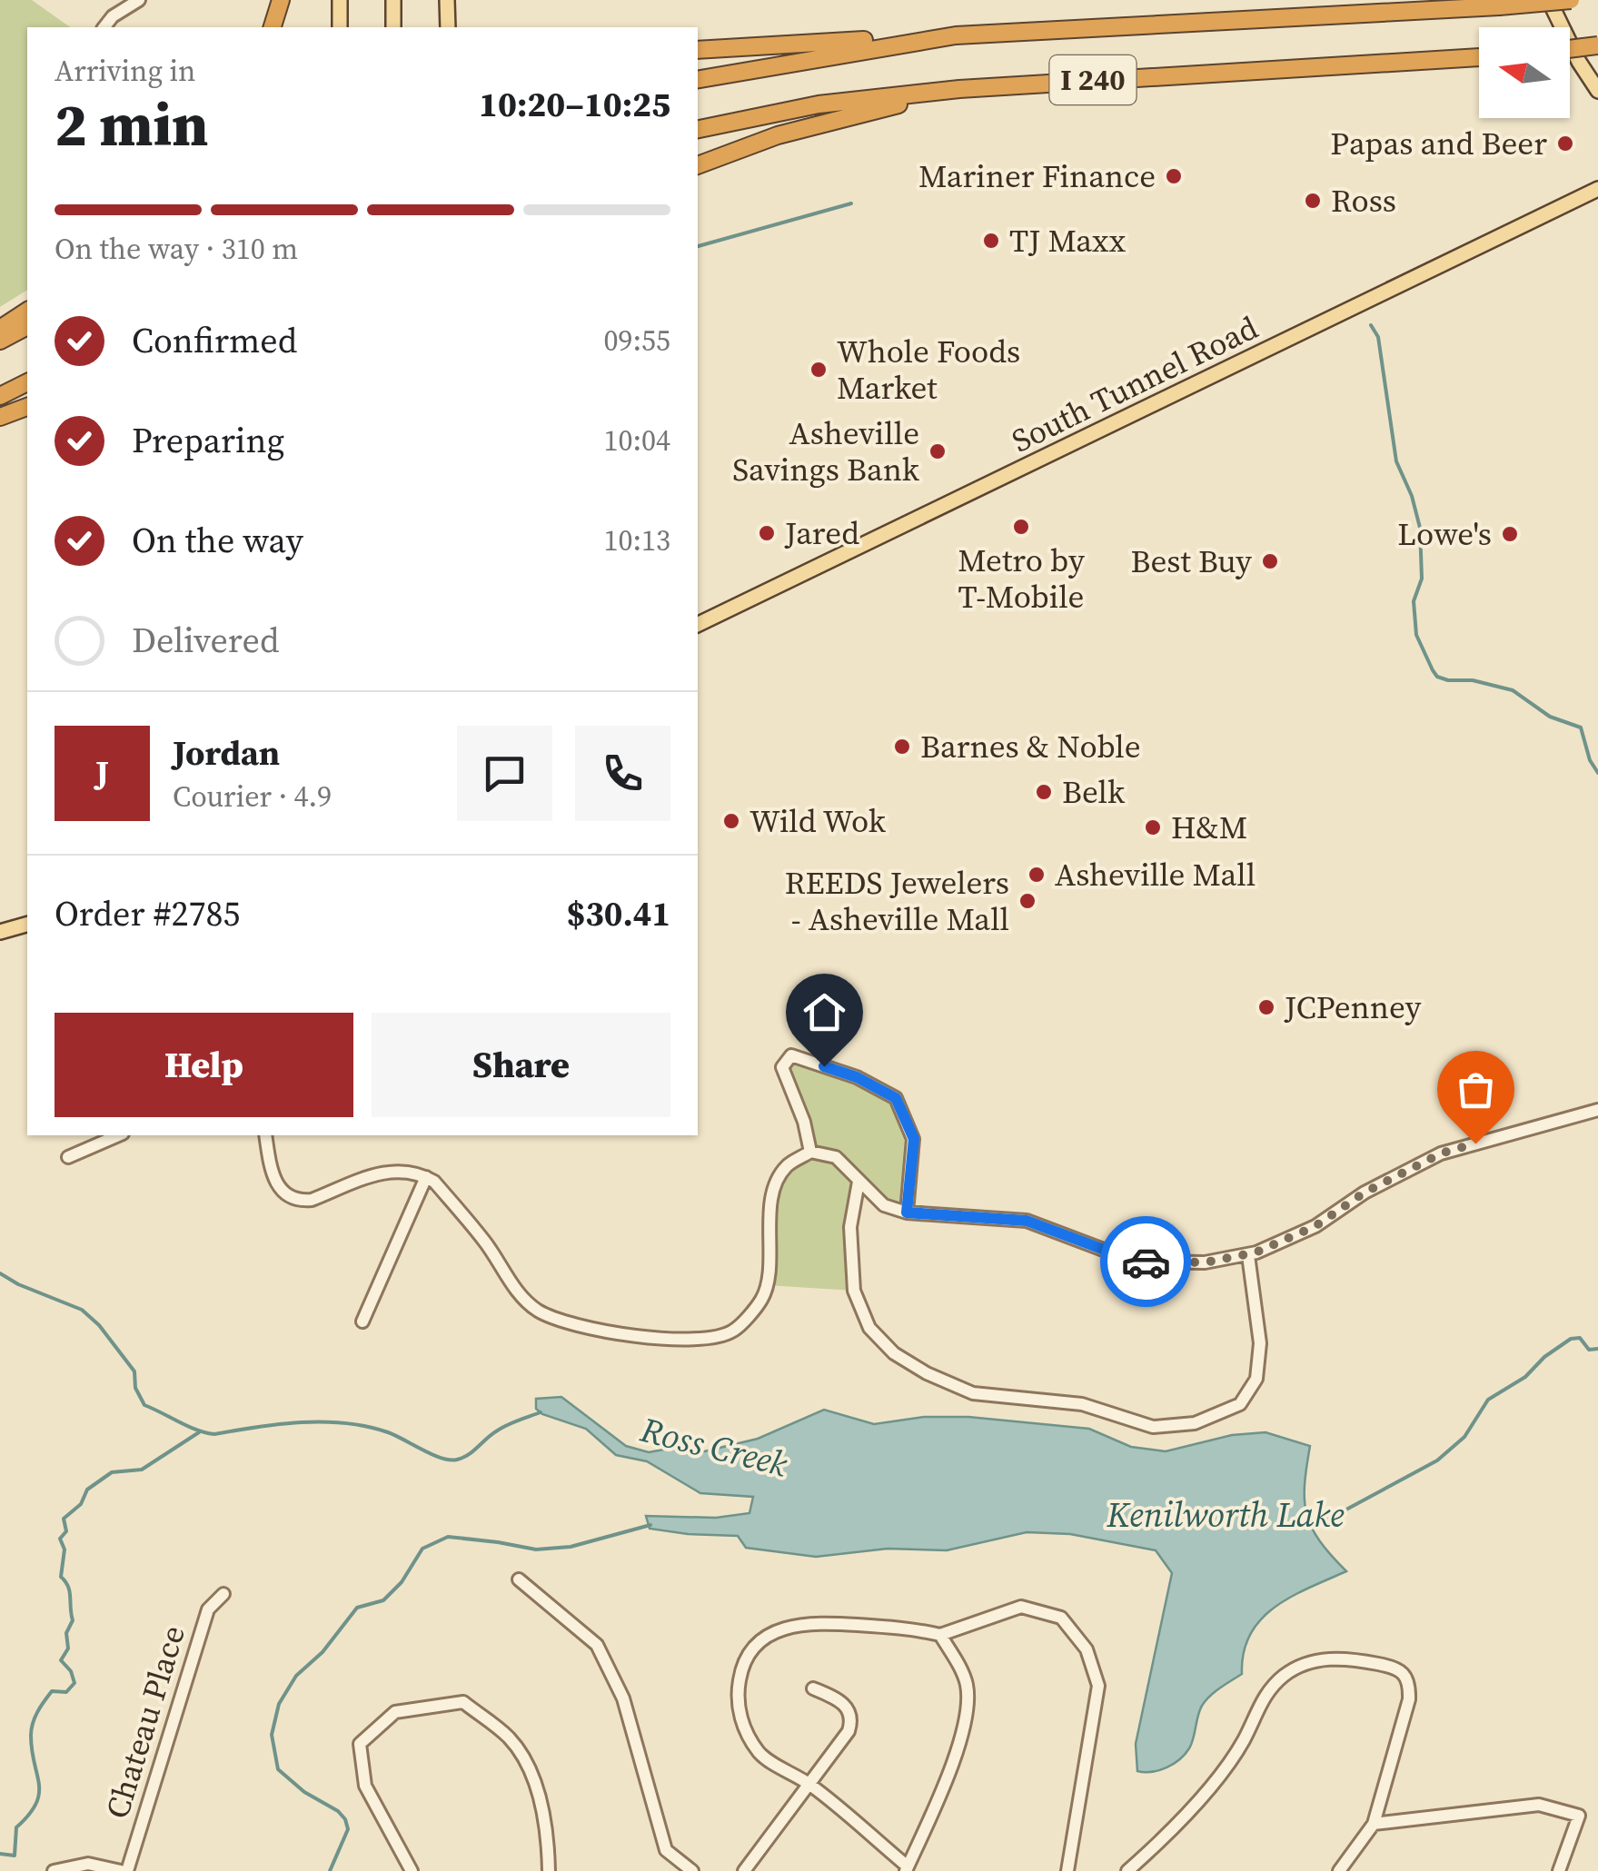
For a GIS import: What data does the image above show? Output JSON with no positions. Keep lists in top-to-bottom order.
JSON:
{
  "streets": {
    "highway": ["I 240"],
    "main road": ["South Tunnel Road"],
    "street": ["Chateau Place"]
  },
  "water": ["Ross Creek", "Kenilworth Lake"],
  "places": [
    "Papas and Beer",
    "Mariner Finance",
    "Ross",
    "TJ Maxx",
    "Whole Foods Market",
    "Asheville Savings Bank",
    "Metro by T-Mobile",
    "Jared",
    "Lowe's",
    "Best Buy",
    "Barnes & Noble",
    "Belk",
    "Wild Wok",
    "H&M",
    "Asheville Mall",
    "REEDS Jewelers - Asheville Mall",
    "JCPenney"
  ],
  "north": "left",
  "page": {
    "heading": ["2 min", "Arriving in", "10:20–10:25"],
    "panel": [
      "Jordan",
      "Courier · 4.9",
      "Order #2785",
      "$30.41"
    ],
    "bar": "On the way · 310 m",
    "list": [
      ["Confirmed", "09:55"],
      ["Preparing", "10:04"],
      ["On the way", "10:13"],
      "Delivered"
    ],
    "round": "J",
    "buttons": ["Help", "Share"]
  }
}
